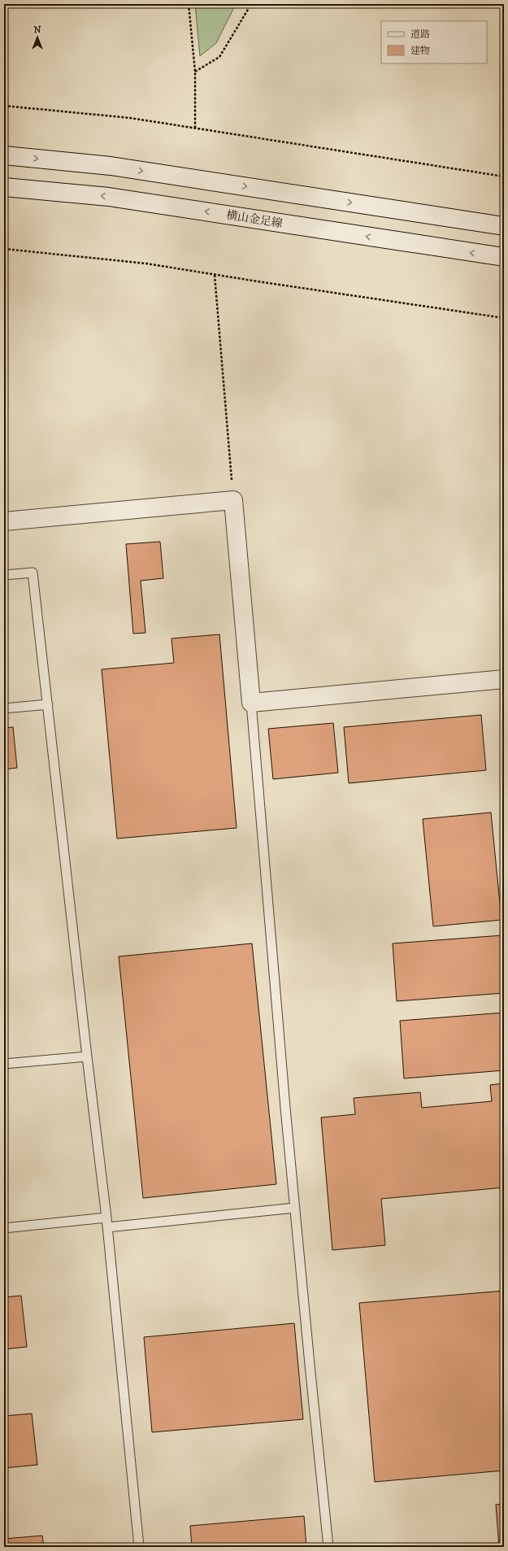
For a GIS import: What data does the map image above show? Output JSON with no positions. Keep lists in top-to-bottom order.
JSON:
{
  "streets": {
    "street": ["横山金足線"]
  },
  "legend": ["道路", "建物"],
  "north": "top"
}
